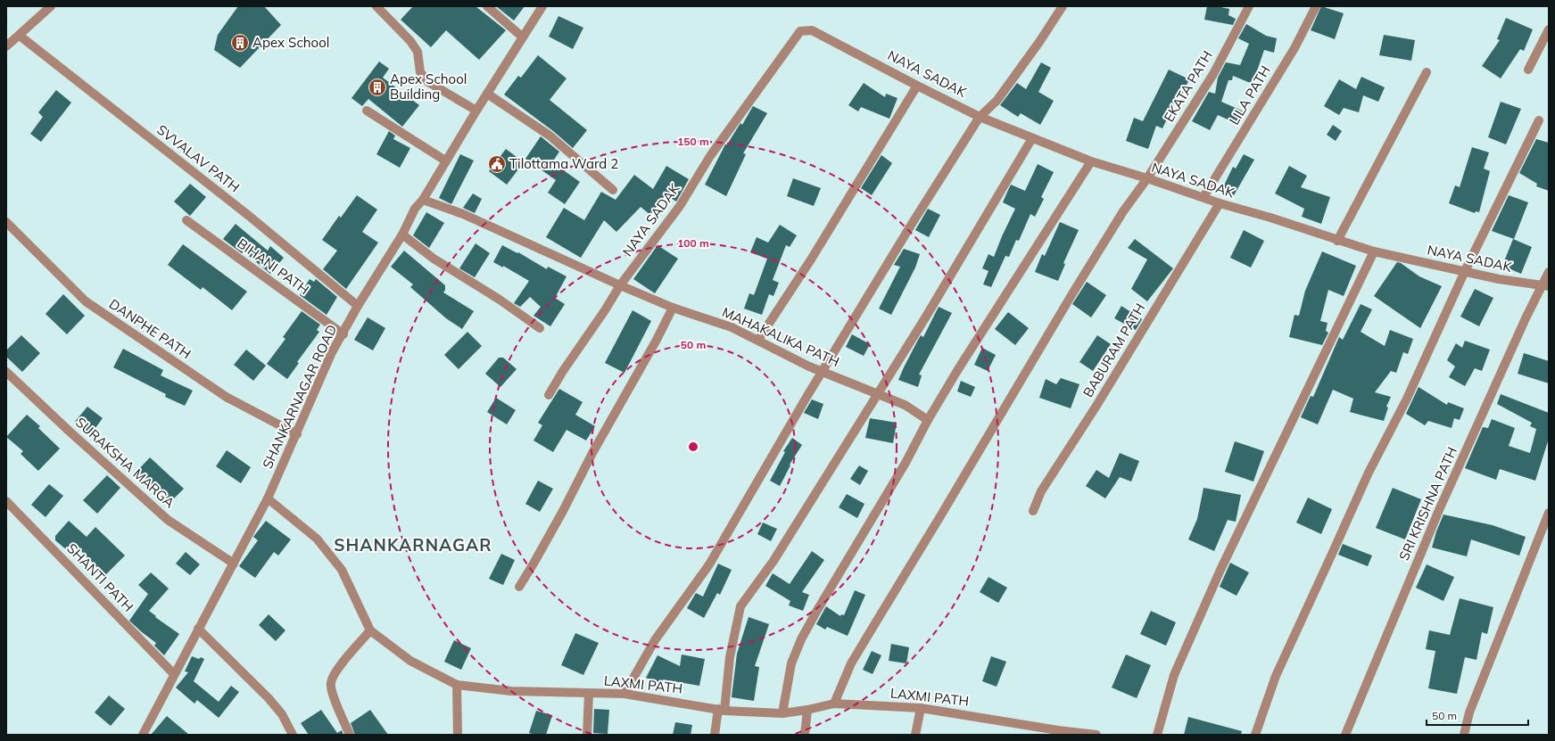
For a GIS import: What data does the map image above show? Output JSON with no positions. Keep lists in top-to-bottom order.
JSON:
{
  "streets": {
    "street": [
      "NAYA SADAK",
      "EKATA PATH",
      "LILA PATH",
      "SVVALAV PATH",
      "BIHANI PATH",
      "DANPHE PATH",
      "MAHAKALIKA PATH",
      "BABURAM PATH",
      "SHANKARNAGAR ROAD",
      "SURAKSHA MARGA",
      "SRI KRISHNA PATH",
      "SHANTI PATH",
      "LAXMI PATH"
    ]
  },
  "crossings": [
    ["NAYA SADAK", "EKATA PATH"],
    ["NAYA SADAK", "LILA PATH"],
    ["NAYA SADAK", "MAHAKALIKA PATH"],
    ["NAYA SADAK", "BABURAM PATH"],
    ["NAYA SADAK", "SRI KRISHNA PATH"],
    ["EKATA PATH", "LAXMI PATH"],
    ["SVVALAV PATH", "SHANKARNAGAR ROAD"],
    ["BIHANI PATH", "SHANKARNAGAR ROAD"],
    ["DANPHE PATH", "SHANKARNAGAR ROAD"],
    ["SHANKARNAGAR ROAD", "SURAKSHA MARGA"],
    ["SHANKARNAGAR ROAD", "SHANTI PATH"],
    ["SHANKARNAGAR ROAD", "LAXMI PATH"]
  ],
  "districts": ["SHANKARNAGAR"],
  "places": {
    "building": ["Apex School", "Apex School Building"],
    "public building": ["Tilottama Ward 2"]
  },
  "scale_bar": "50 m",
  "rings": ["150 m", "100 m", "50 m"]
}
